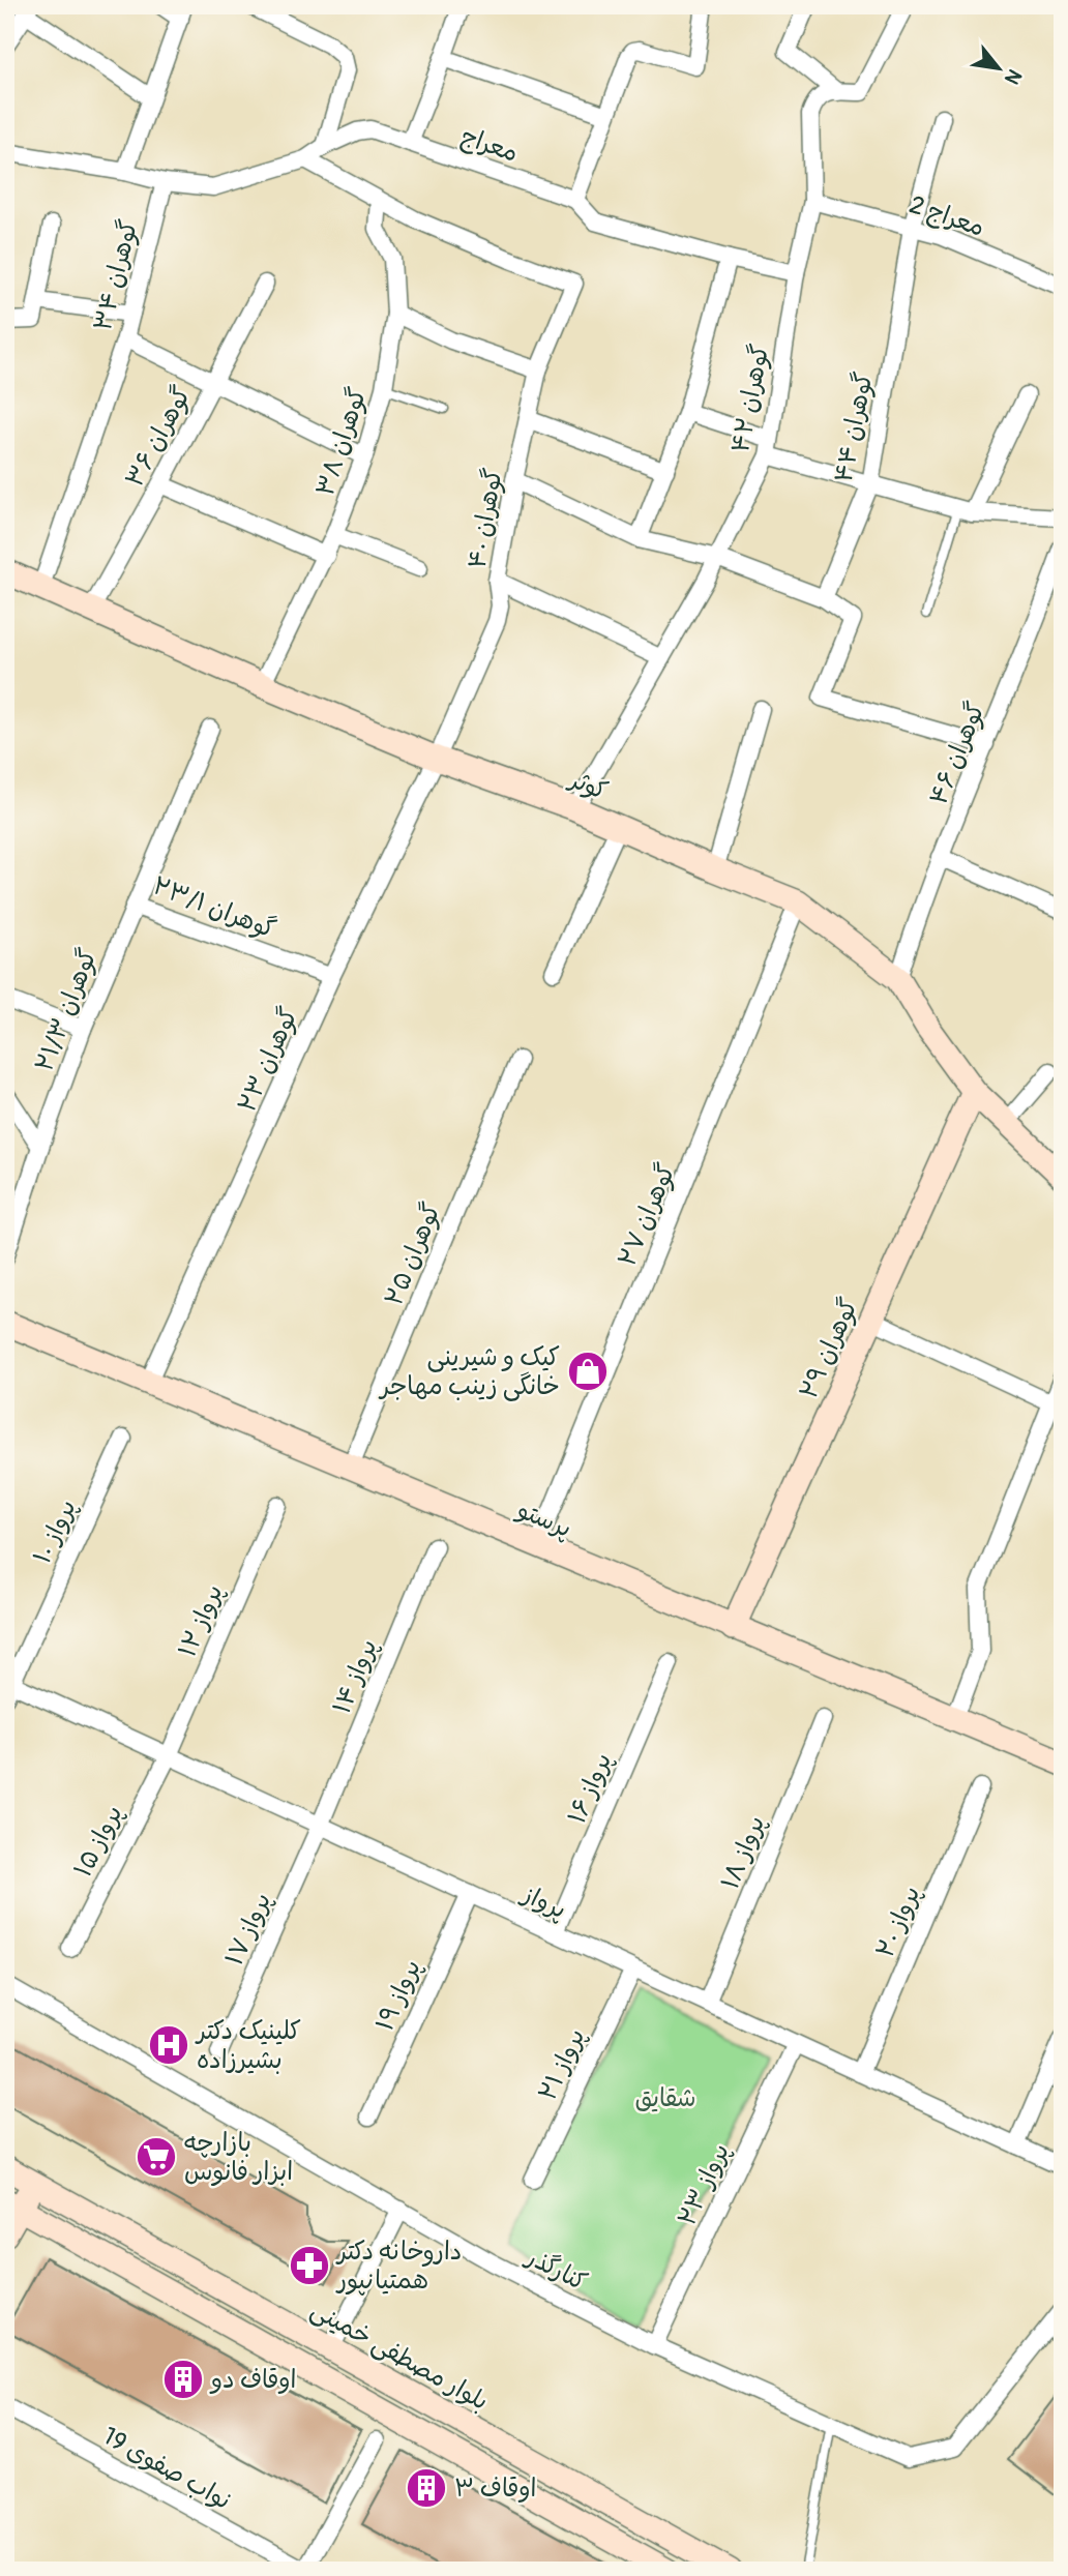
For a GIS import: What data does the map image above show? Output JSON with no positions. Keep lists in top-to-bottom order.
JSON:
{
  "streets": {
    "street": [
      "معراج",
      "معراج 2",
      "گوهران ۳۴",
      "گوهران ۴۲",
      "گوهران ۴۴",
      "گوهران ۳۶",
      "گوهران ۳۸",
      "گوهران ۴۰",
      "گوهران ۴۶",
      "کوثر",
      "گوهران ۲۳/۱",
      "گوهران ۲۱/۳",
      "گوهران ۲۳",
      "گوهران ۲۷",
      "گوهران ۲۵",
      "گوهران ۲۹",
      "پرستو",
      "پرواز ۱۰",
      "پرواز ۱۲",
      "پرواز ۱۴",
      "پرواز ۱۶",
      "پرواز ۱۵",
      "پرواز ۱۸",
      "پرواز",
      "پرواز ۲۰",
      "پرواز ۱۷",
      "پرواز ۱۹",
      "پرواز ۲۱",
      "پرواز ۲۳",
      "کنارگذر",
      "بلوار مصطفی خمینی",
      "نواب صفوی 19"
    ]
  },
  "crossings": [
    ["معراج", "گوهران ۳۴"],
    ["معراج", "گوهران ۴۲"],
    ["معراج 2", "گوهران ۴۲"],
    ["معراج 2", "گوهران ۴۴"],
    ["گوهران ۳۴", "کوثر"],
    ["گوهران ۴۲", "کوثر"],
    ["گوهران ۳۶", "کوثر"],
    ["گوهران ۳۸", "گوهران ۴۰"],
    ["گوهران ۳۸", "کوثر"],
    ["گوهران ۴۰", "کوثر"],
    ["گوهران ۴۰", "گوهران ۲۳"],
    ["گوهران ۴۶", "کوثر"],
    ["کوثر", "گوهران ۲۳"],
    ["کوثر", "گوهران ۲۷"],
    ["کوثر", "گوهران ۲۹"],
    ["گوهران ۲۳/۱", "گوهران ۲۱/۳"],
    ["گوهران ۲۳/۱", "گوهران ۲۳"],
    ["گوهران ۲۳", "پرستو"],
    ["گوهران ۲۷", "پرستو"],
    ["گوهران ۲۵", "پرستو"],
    ["گوهران ۲۹", "پرستو"],
    ["پرواز ۱۰", "پرواز"],
    ["پرواز ۱۲", "پرواز ۱۵"],
    ["پرواز ۱۲", "پرواز"],
    ["پرواز ۱۴", "پرواز"],
    ["پرواز ۱۴", "پرواز ۱۷"],
    ["پرواز ۱۶", "پرواز"],
    ["پرواز ۱۵", "پرواز"],
    ["پرواز ۱۸", "پرواز"],
    ["پرواز", "پرواز ۲۰"],
    ["پرواز", "پرواز ۱۷"],
    ["پرواز", "پرواز ۱۹"],
    ["پرواز", "پرواز ۲۱"],
    ["پرواز", "پرواز ۲۳"],
    ["پرواز ۲۳", "کنارگذر"]
  ],
  "parks": ["شقایق"],
  "places": {
    "shop": ["کیک و شیرینی خانگی زینب مهاجر"],
    "hospital": ["کلینیک دکتر بشیرزاده"],
    "supermarket": ["بازارچه ابزار فانوس"],
    "pharmacy": ["داروخانه دکتر همتیانپور"],
    "building": ["اوقاف دو", "اوقاف ۳"]
  },
  "north": "bottom right"
}
